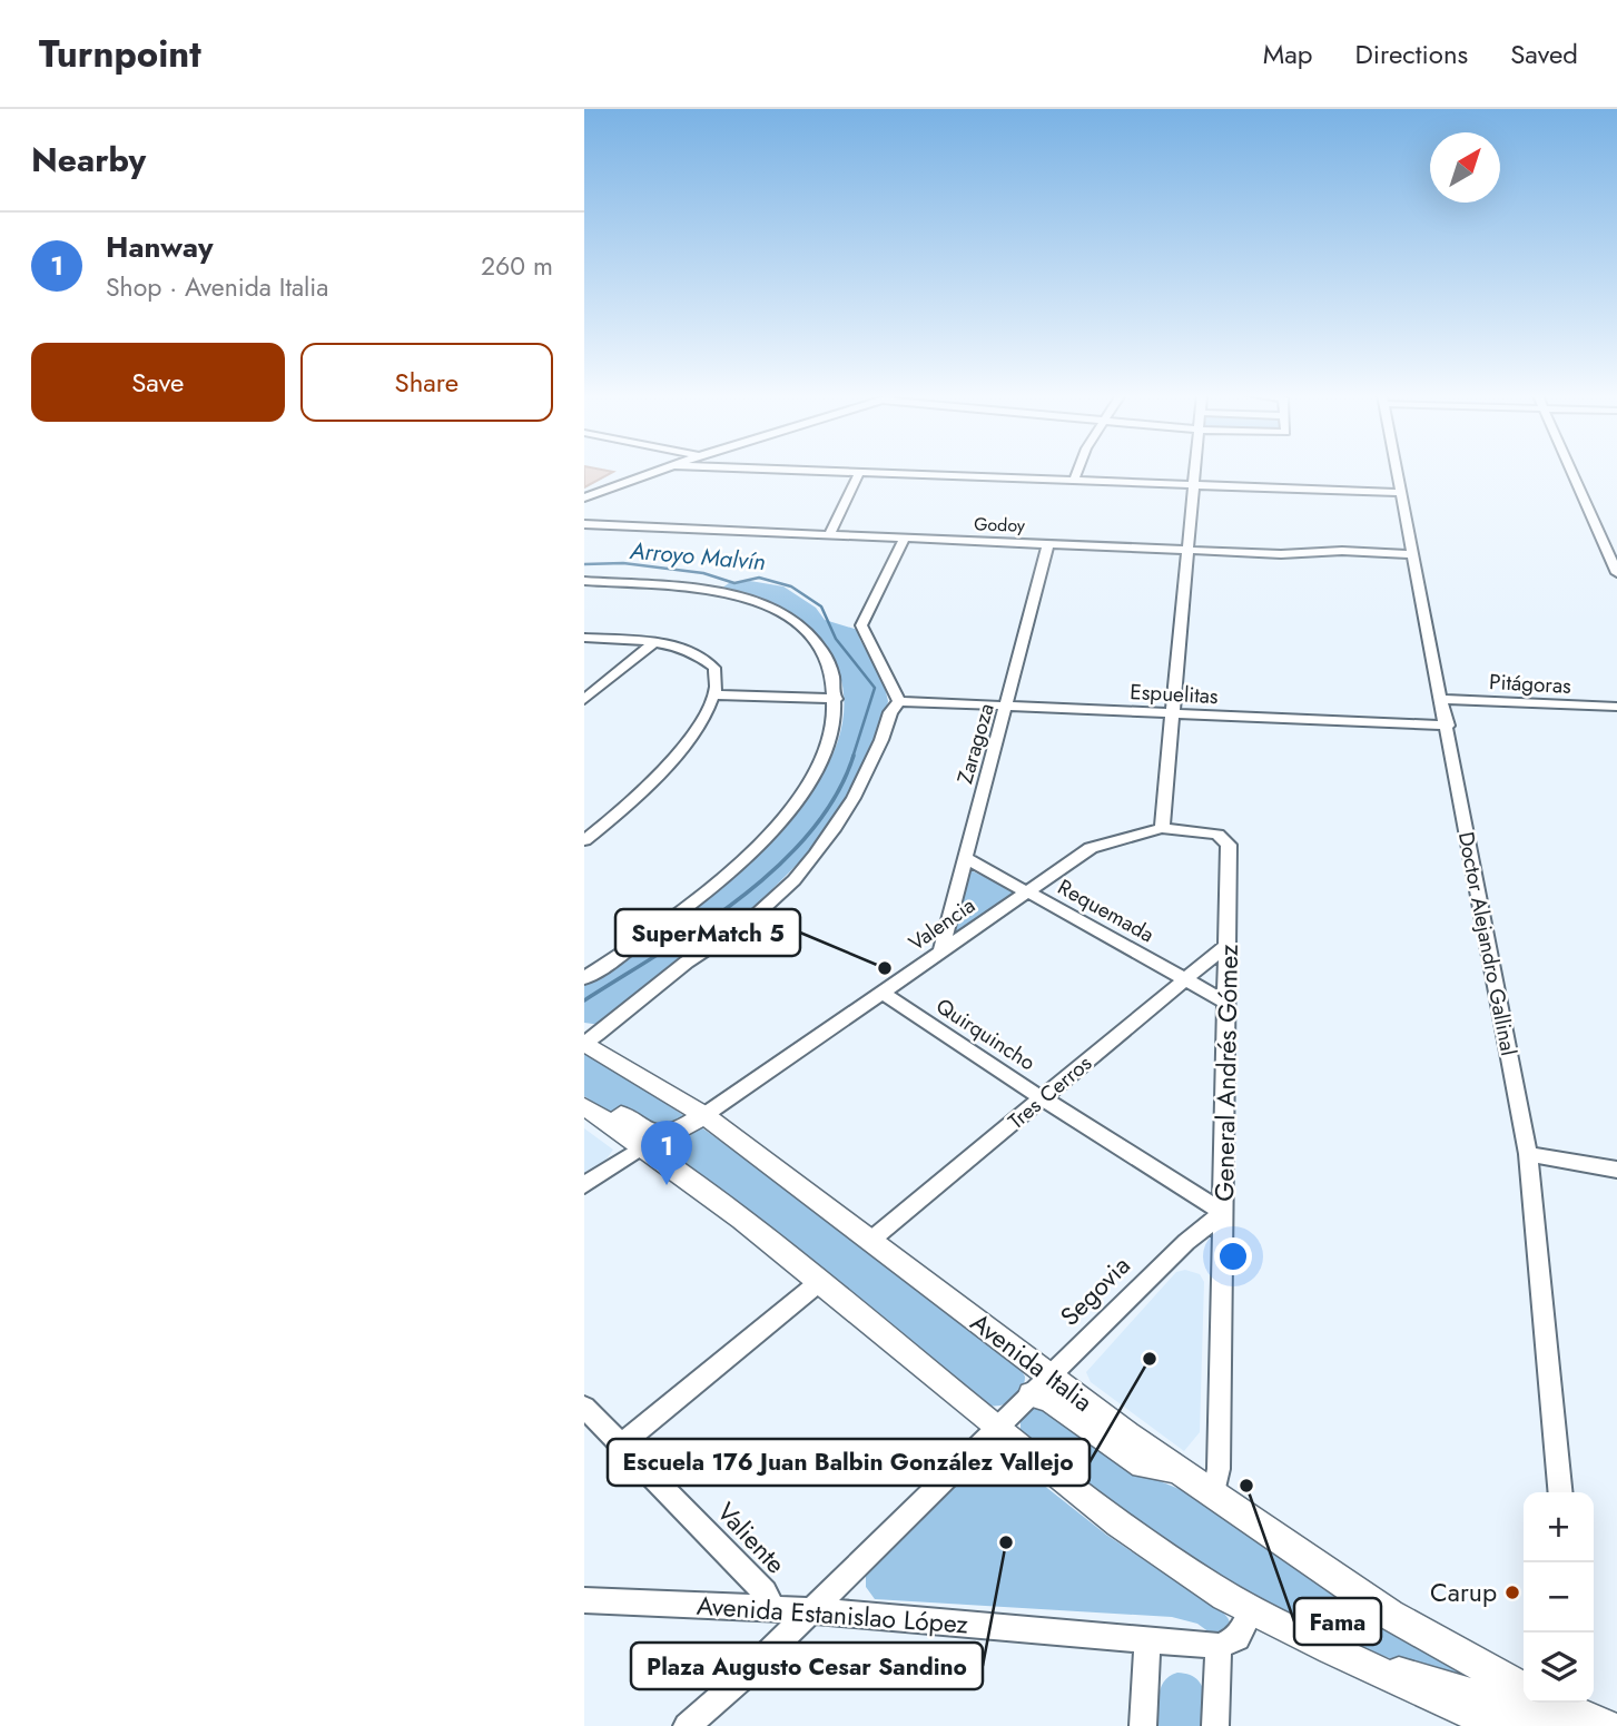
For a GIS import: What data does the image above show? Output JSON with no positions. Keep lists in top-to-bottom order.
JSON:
{
  "streets": {
    "main road": ["Avenida Italia"],
    "street": [
      "Godoy",
      "Pitágoras",
      "Espuelitas",
      "Zaragoza",
      "Requemada",
      "Valencia",
      "Doctor Alejandro Gallinal",
      "Quirquincho",
      "General Andrés Gómez",
      "Tres Cerros",
      "Segovia",
      "Valiente",
      "Avenida Estanislao López"
    ]
  },
  "crossings": [
    ["Godoy", "Zaragoza"],
    ["Godoy", "Doctor Alejandro Gallinal"],
    ["Pitágoras", "Doctor Alejandro Gallinal"],
    ["Espuelitas", "Zaragoza"],
    ["Espuelitas", "Doctor Alejandro Gallinal"],
    ["Zaragoza", "Requemada"],
    ["Zaragoza", "Valencia"],
    ["Requemada", "Valencia"],
    ["Requemada", "General Andrés Gómez"],
    ["Requemada", "Tres Cerros"],
    ["Valencia", "Quirquincho"],
    ["Valencia", "General Andrés Gómez"],
    ["Valencia", "Avenida Italia"],
    ["Quirquincho", "General Andrés Gómez"],
    ["Quirquincho", "Tres Cerros"],
    ["Quirquincho", "Segovia"],
    ["General Andrés Gómez", "Tres Cerros"],
    ["General Andrés Gómez", "Segovia"],
    ["General Andrés Gómez", "Avenida Italia"],
    ["Tres Cerros", "Avenida Italia"],
    ["Segovia", "Avenida Italia"],
    ["Segovia", "Avenida Estanislao López"],
    ["Valiente", "Avenida Estanislao López"]
  ],
  "water": ["Arroyo Malvín"],
  "places": [
    "SuperMatch 5",
    "Escuela 176 Juan Balbin González Vallejo",
    "Fama",
    "Plaza Augusto Cesar Sandino",
    "Carup"
  ],
  "north": "top right",
  "page": {
    "header": "Turnpoint",
    "nav": ["Map", "Directions", "Saved"],
    "heading": "Nearby",
    "list": [
      {
        "mark": "1",
        "name": "Hanway",
        "note": "Shop · Avenida Italia",
        "value": "260 m"
      }
    ],
    "buttons": ["Save", "Share"],
    "pins": "1",
    "map_buttons": ["+", "−"]
  }
}
